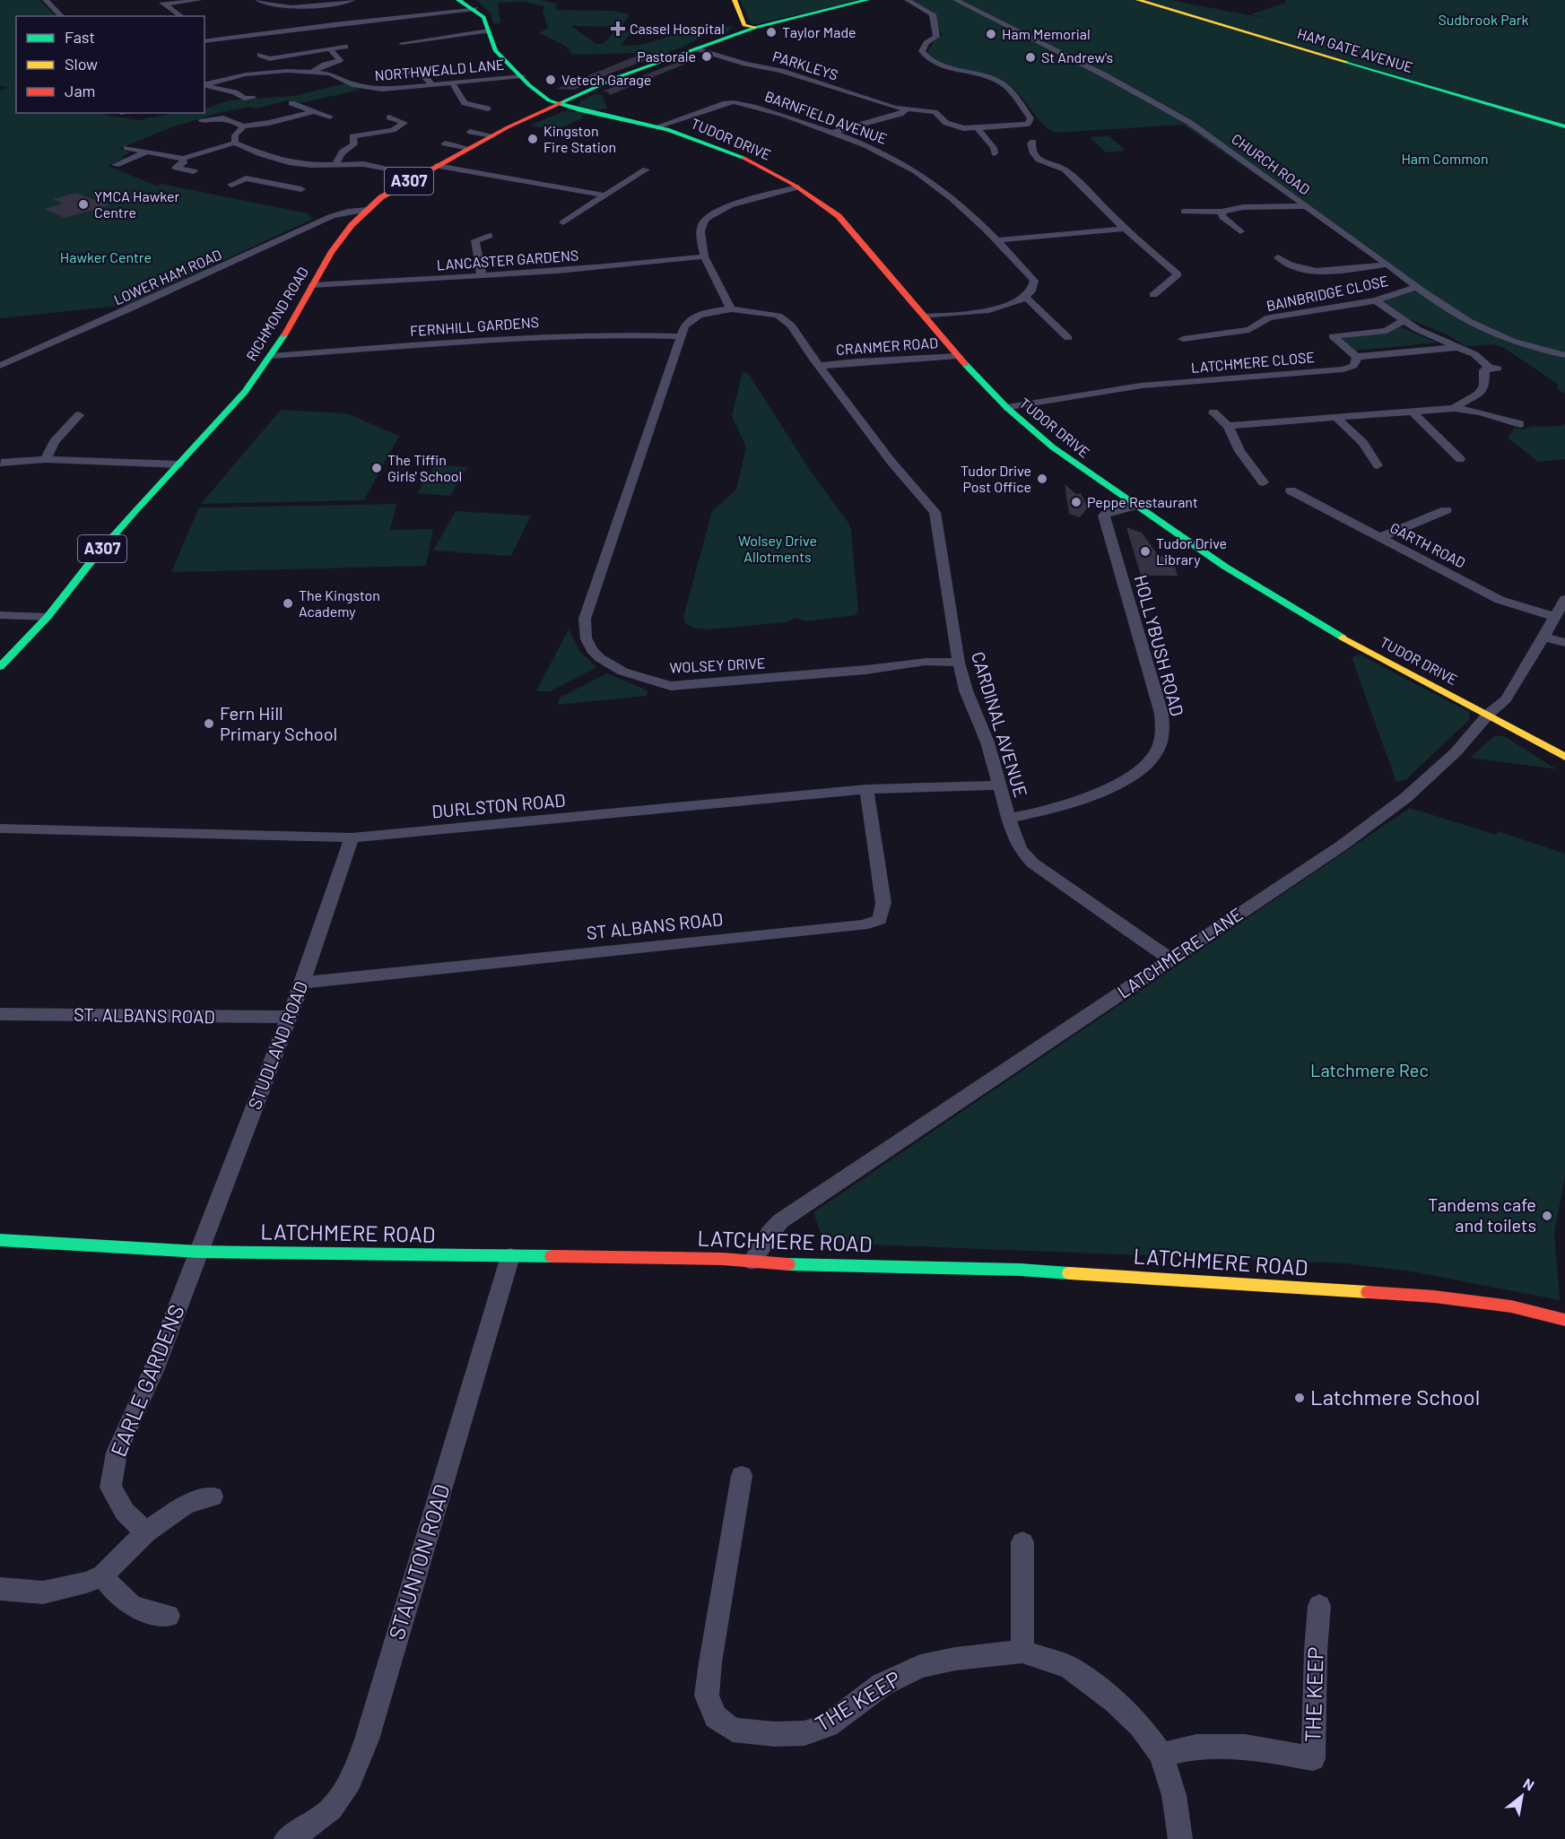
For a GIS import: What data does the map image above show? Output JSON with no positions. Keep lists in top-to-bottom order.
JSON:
{
  "streets": {
    "street": [
      "HAM GATE AVENUE",
      "PARKLEYS",
      "NORTHWEALD LANE",
      "BARNFIELD AVENUE",
      "TUDOR DRIVE",
      "CHURCH ROAD",
      "A307",
      "LANCASTER GARDENS",
      "LOWER HAM ROAD",
      "BAINBRIDGE CLOSE",
      "RICHMOND ROAD",
      "FERNHILL GARDENS",
      "CRANMER ROAD",
      "LATCHMERE CLOSE",
      "GARTH ROAD",
      "HOLLYBUSH ROAD",
      "WOLSEY DRIVE",
      "CARDINAL AVENUE",
      "DURLSTON ROAD",
      "ST ALBANS ROAD",
      "LATCHMERE LANE",
      "ST. ALBANS ROAD",
      "STUDLAND ROAD",
      "LATCHMERE ROAD",
      "EARLE GARDENS",
      "STAUNTON ROAD",
      "THE KEEP"
    ]
  },
  "crossings": [
    ["PARKLEYS", "BARNFIELD AVENUE"],
    ["PARKLEYS", "A307"],
    ["PARKLEYS", "RICHMOND ROAD"],
    ["TUDOR DRIVE", "RICHMOND ROAD"],
    ["TUDOR DRIVE", "CRANMER ROAD"],
    ["TUDOR DRIVE", "LATCHMERE CLOSE"],
    ["TUDOR DRIVE", "HOLLYBUSH ROAD"],
    ["TUDOR DRIVE", "LATCHMERE LANE"],
    ["CHURCH ROAD", "BAINBRIDGE CLOSE"],
    ["A307", "RICHMOND ROAD"],
    ["LANCASTER GARDENS", "RICHMOND ROAD"],
    ["LOWER HAM ROAD", "RICHMOND ROAD"],
    ["RICHMOND ROAD", "FERNHILL GARDENS"],
    ["FERNHILL GARDENS", "WOLSEY DRIVE"],
    ["FERNHILL GARDENS", "CARDINAL AVENUE"],
    ["CRANMER ROAD", "CARDINAL AVENUE"],
    ["GARTH ROAD", "LATCHMERE LANE"],
    ["HOLLYBUSH ROAD", "CARDINAL AVENUE"],
    ["WOLSEY DRIVE", "CARDINAL AVENUE"],
    ["CARDINAL AVENUE", "DURLSTON ROAD"],
    ["CARDINAL AVENUE", "LATCHMERE LANE"],
    ["DURLSTON ROAD", "ST ALBANS ROAD"],
    ["DURLSTON ROAD", "STUDLAND ROAD"],
    ["ST ALBANS ROAD", "STUDLAND ROAD"],
    ["LATCHMERE LANE", "LATCHMERE ROAD"],
    ["ST. ALBANS ROAD", "STUDLAND ROAD"],
    ["STUDLAND ROAD", "LATCHMERE ROAD"],
    ["STUDLAND ROAD", "EARLE GARDENS"],
    ["LATCHMERE ROAD", "EARLE GARDENS"],
    ["LATCHMERE ROAD", "STAUNTON ROAD"]
  ],
  "parks": [
    "Sudbrook Park",
    "Ham Common",
    "Hawker Centre",
    "Wolsey Drive Allotments",
    "Latchmere Rec"
  ],
  "places": {
    "health": ["Cassel Hospital"],
    "other": [
      "Taylor Made",
      "Ham Memorial",
      "Pastorale",
      "St Andrew's",
      "Vetech Garage",
      "Kingston Fire Station",
      "YMCA Hawker Centre",
      "The Tiffin Girls' School",
      "Tudor Drive Post Office",
      "Peppe Restaurant",
      "Tudor Drive Library",
      "The Kingston Academy",
      "Fern Hill Primary School",
      "Tandems cafe and toilets",
      "Latchmere School"
    ]
  },
  "legend": ["Fast", "Slow", "Jam"],
  "north": "top right"
}
